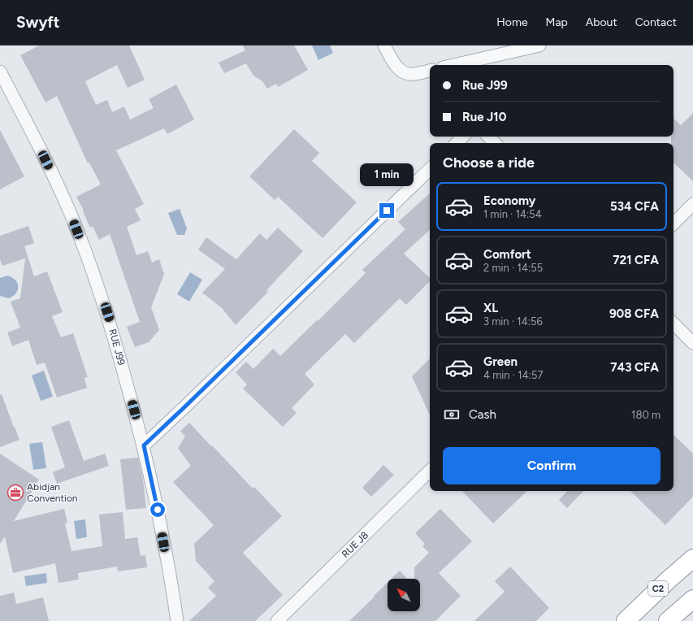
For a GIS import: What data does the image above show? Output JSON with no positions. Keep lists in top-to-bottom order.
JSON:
{
  "streets": {
    "highway": ["C2"],
    "street": ["RUE J99", "RUE J8"]
  },
  "places": {
    "office": ["Abidjan Convention"]
  },
  "north": "top left",
  "page": {
    "header": "Swyft",
    "nav": [
      "Home",
      "Map",
      "About",
      "Contact"
    ],
    "banner": ["Rue J99", "Rue J10"],
    "heading": "Choose a ride",
    "bubble": "1 min",
    "list": [
      {
        "name": "Economy",
        "note": "1 min · 14:54",
        "value": "534 CFA"
      },
      {
        "name": "Comfort",
        "note": "2 min · 14:55",
        "value": "721 CFA"
      },
      {
        "name": "XL",
        "note": "3 min · 14:56",
        "value": "908 CFA"
      },
      {
        "name": "Green",
        "note": "4 min · 14:57",
        "value": "743 CFA"
      }
    ],
    "pay": ["Cash", "180 m"],
    "buttons": "Confirm"
  }
}
